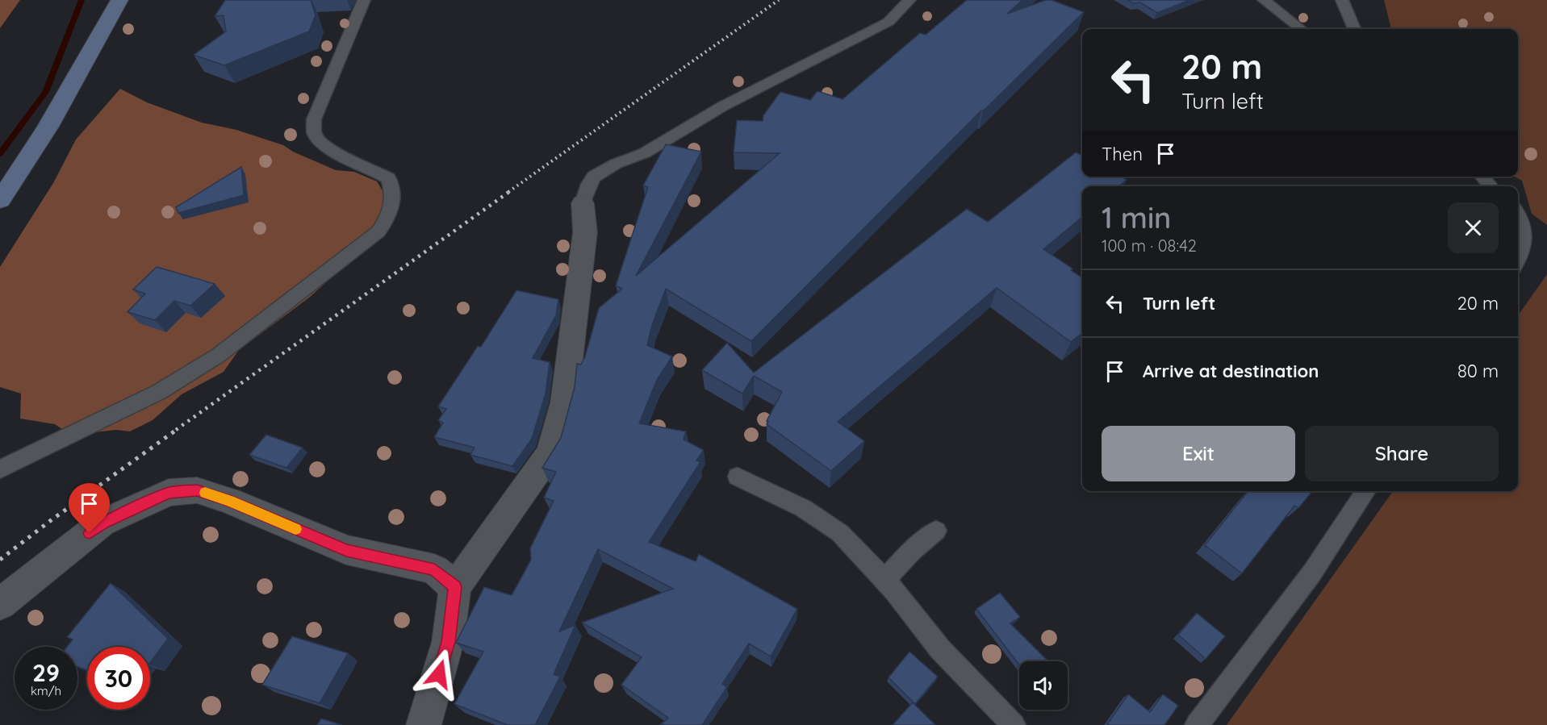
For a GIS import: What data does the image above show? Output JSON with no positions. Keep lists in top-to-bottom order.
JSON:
{
  "page": {
    "turn": ["20 m", "Turn left"],
    "then": "Then",
    "heading": ["1 min", "100 m · 08:42"],
    "list": [
      {
        "name": "Turn left",
        "value": "20 m"
      },
      {
        "name": "Arrive at destination",
        "value": "80 m"
      }
    ],
    "buttons": ["Exit", "Share"],
    "speed": "29 km/h",
    "limit": "30"
  }
}
